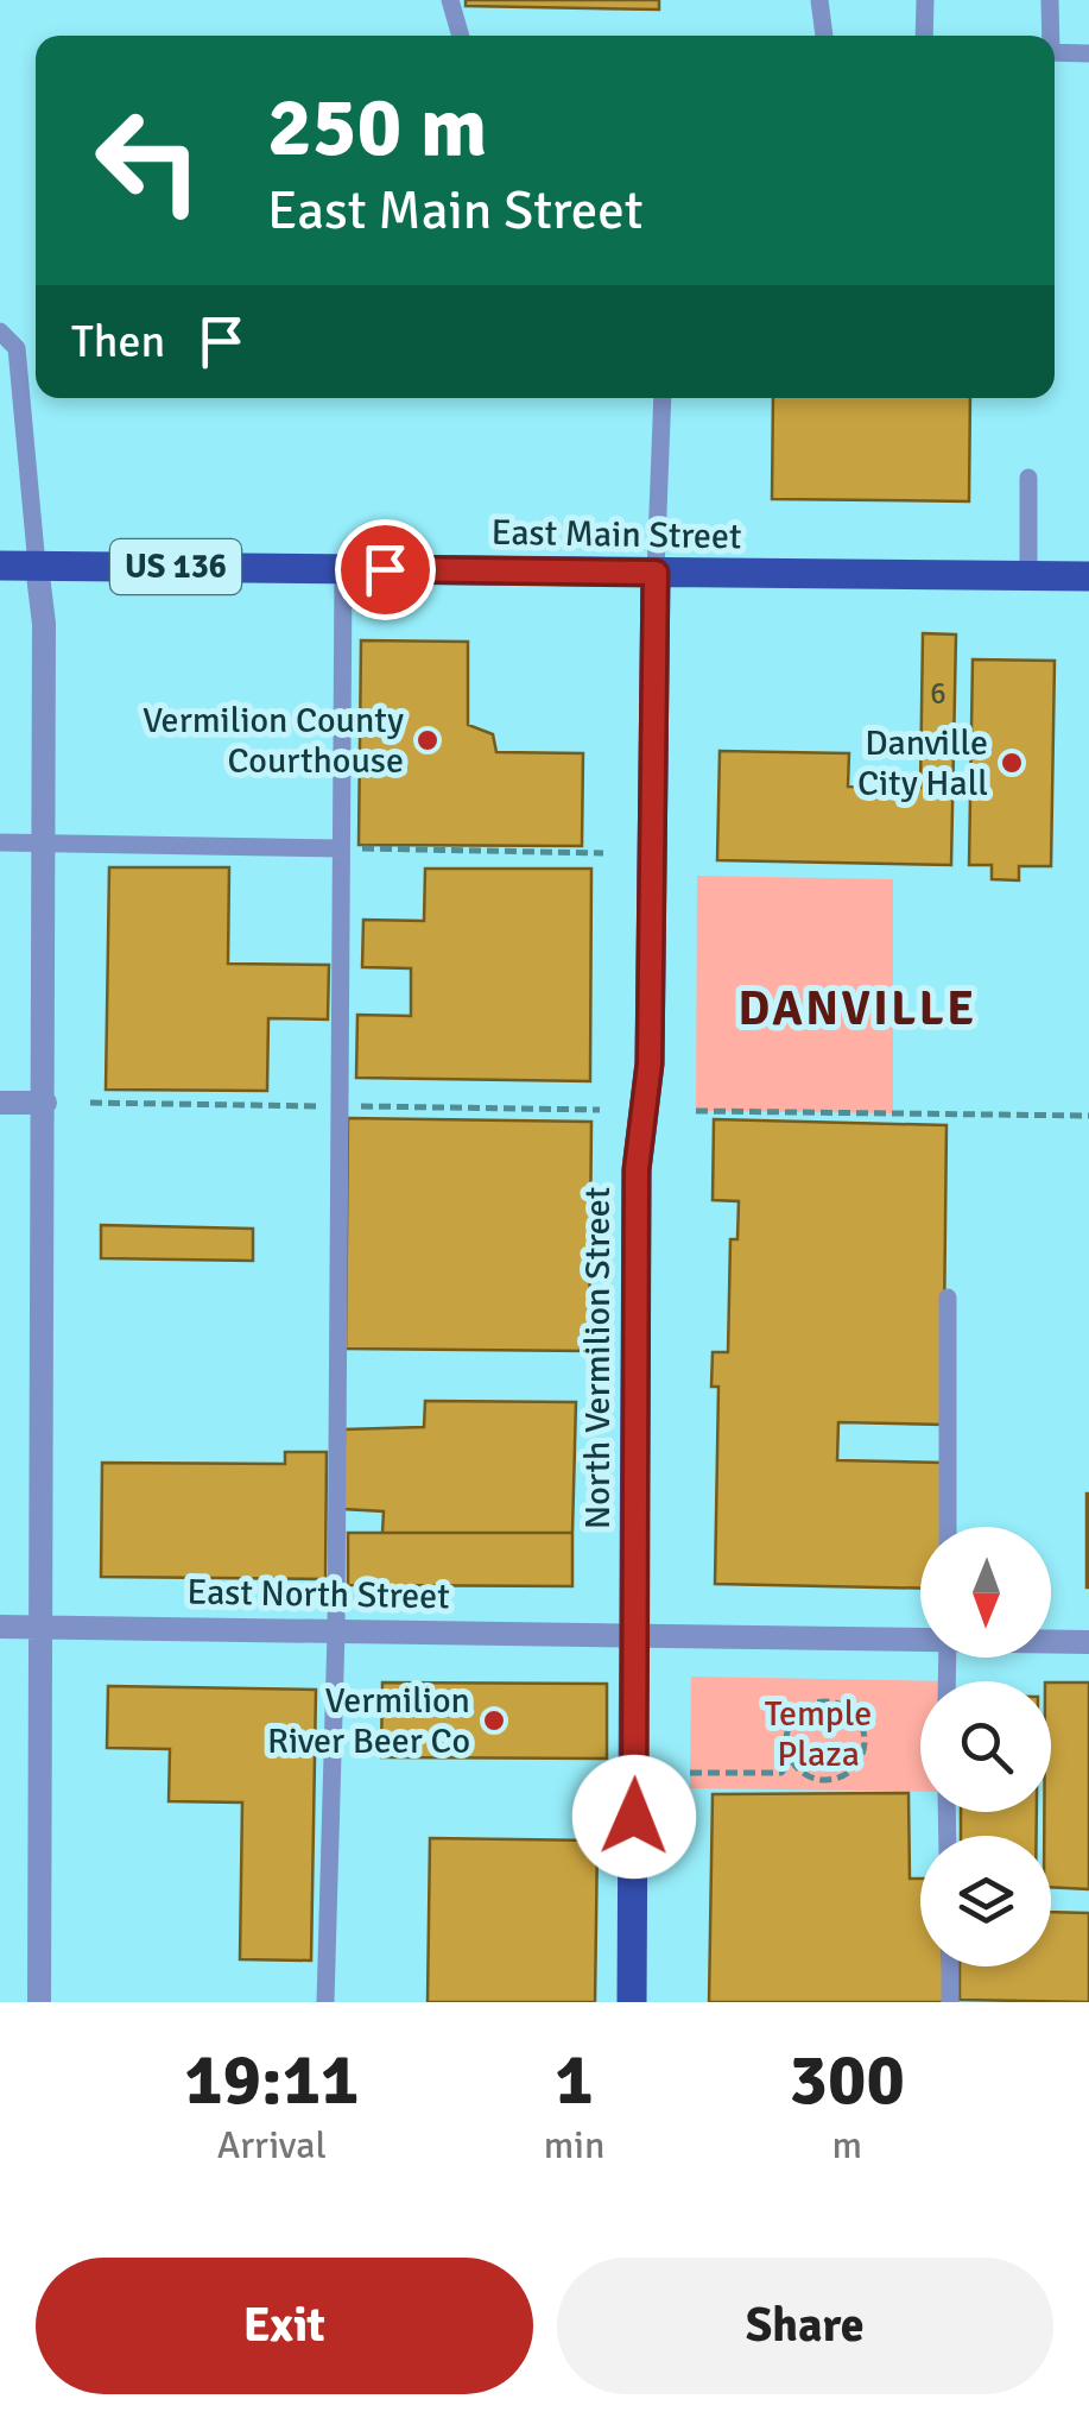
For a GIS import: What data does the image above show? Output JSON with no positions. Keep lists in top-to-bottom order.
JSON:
{
  "streets": {
    "main road": ["East Main Street", "US 136", "North Vermilion Street"],
    "street": ["East North Street"]
  },
  "crossings": [
    ["East Main Street", "North Vermilion Street"],
    ["North Vermilion Street", "East North Street"]
  ],
  "districts": ["DANVILLE"],
  "parks": ["Temple Plaza"],
  "places": ["Vermilion County Courthouse", "Danville City Hall", "Vermilion River Beer Co"],
  "house_numbers": ["6"],
  "north": "bottom",
  "page": {
    "turn": ["250 m", "East Main Street"],
    "then": "Then",
    "eta": [
      "19:11",
      "Arrival",
      "1",
      "min",
      "300",
      "m"
    ],
    "buttons": ["Exit", "Share"]
  }
}
